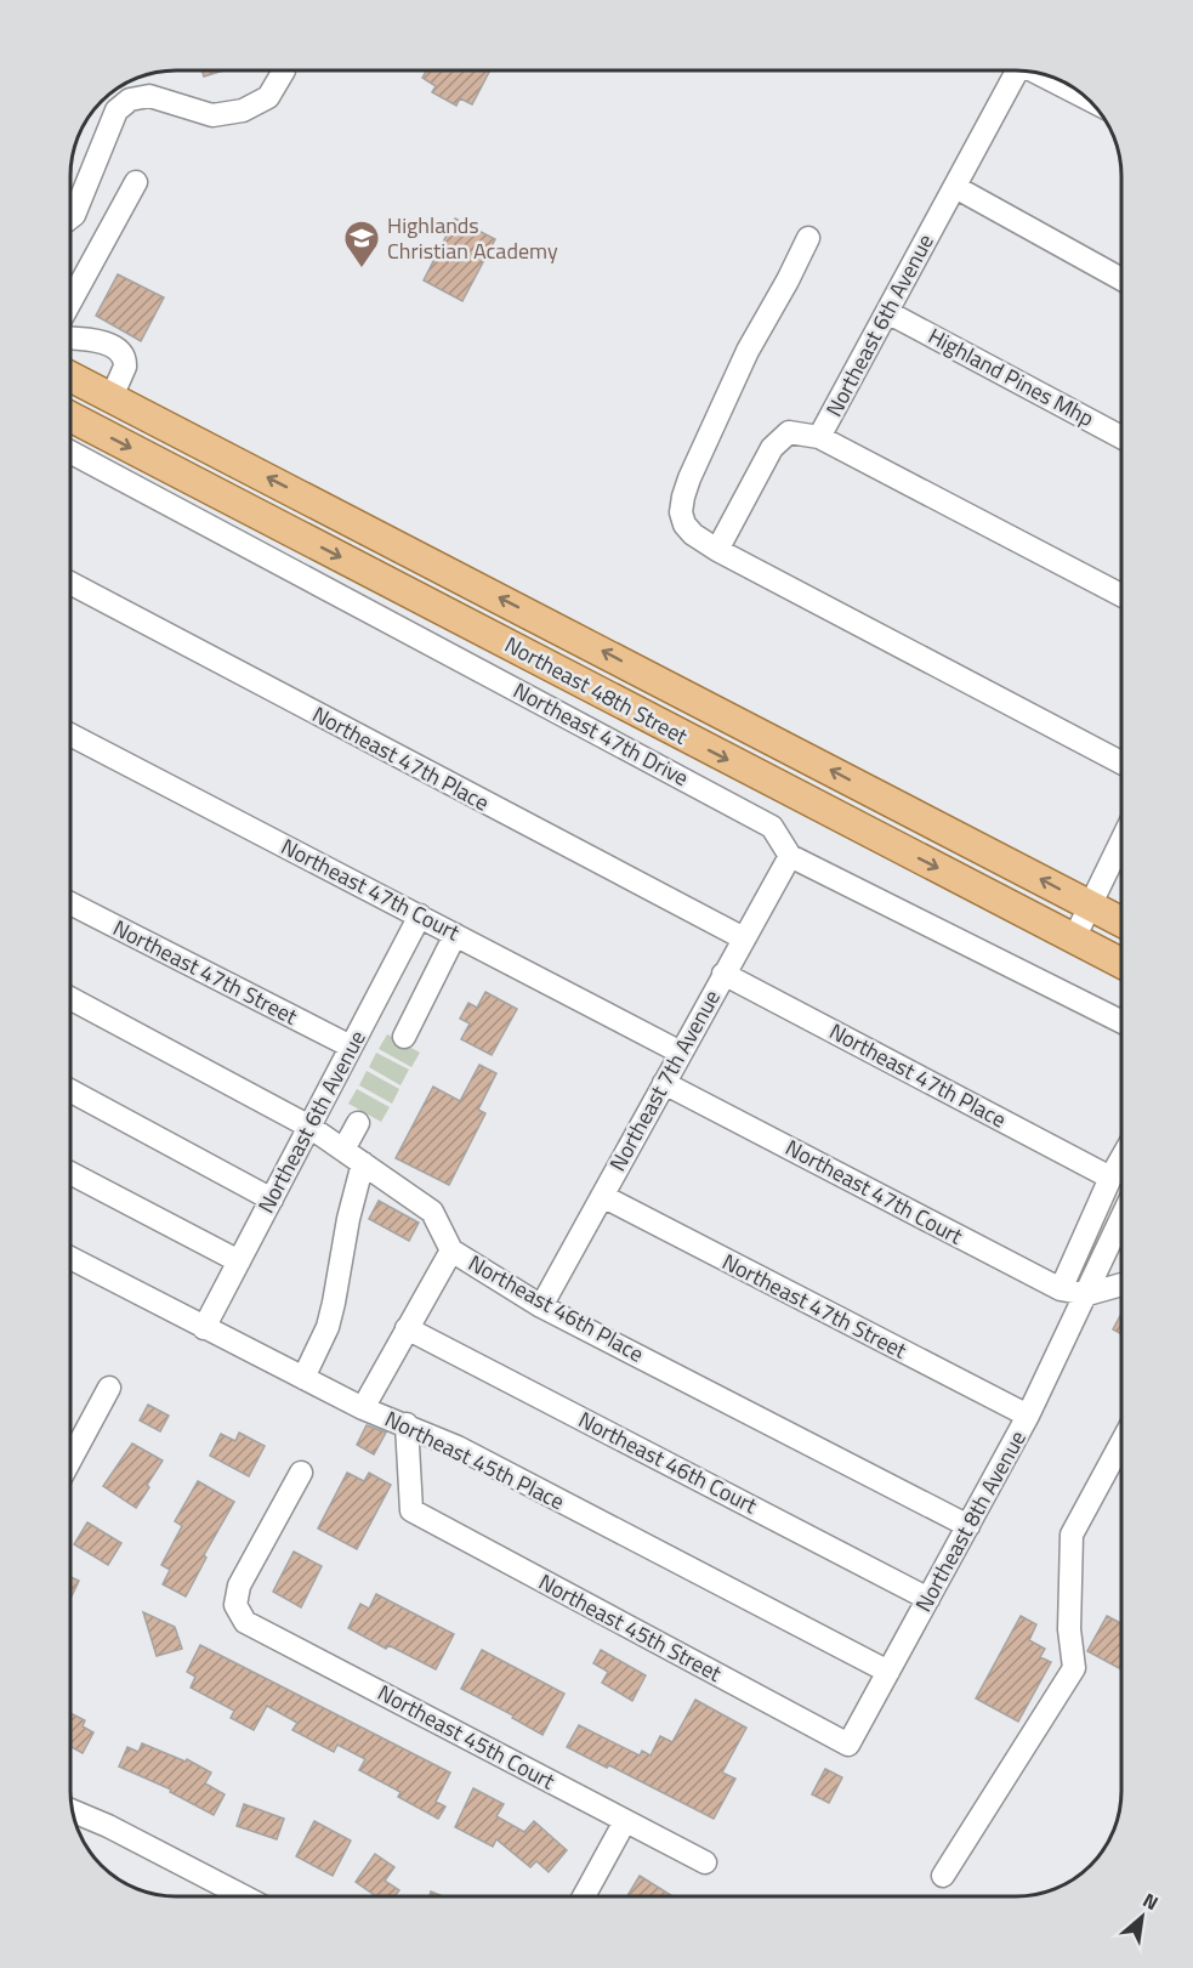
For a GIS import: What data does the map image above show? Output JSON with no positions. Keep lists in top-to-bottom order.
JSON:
{
  "streets": {
    "main road": ["Northeast 48th Street"],
    "street": [
      "Northeast 6th Avenue",
      "Highland Pines Mhp",
      "Northeast 47th Drive",
      "Northeast 47th Place",
      "Northeast 47th Court",
      "Northeast 47th Street",
      "Northeast 7th Avenue",
      "Northeast 46th Place",
      "Northeast 45th Place",
      "Northeast 46th Court",
      "Northeast 8th Avenue",
      "Northeast 45th Street",
      "Northeast 45th Court"
    ]
  },
  "crossings": [
    ["Northeast 6th Avenue", "Highland Pines Mhp"],
    ["Northeast 6th Avenue", "Northeast 47th Court"],
    ["Northeast 6th Avenue", "Northeast 47th Street"],
    ["Northeast 6th Avenue", "Northeast 46th Place"],
    ["Northeast 6th Avenue", "Northeast 45th Place"],
    ["Northeast 47th Drive", "Northeast 7th Avenue"],
    ["Northeast 47th Place", "Northeast 7th Avenue"],
    ["Northeast 47th Court", "Northeast 7th Avenue"],
    ["Northeast 47th Court", "Northeast 8th Avenue"],
    ["Northeast 47th Street", "Northeast 7th Avenue"],
    ["Northeast 47th Street", "Northeast 8th Avenue"],
    ["Northeast 7th Avenue", "Northeast 46th Place"],
    ["Northeast 46th Place", "Northeast 8th Avenue"],
    ["Northeast 45th Place", "Northeast 8th Avenue"],
    ["Northeast 45th Place", "Northeast 45th Street"],
    ["Northeast 46th Court", "Northeast 8th Avenue"],
    ["Northeast 8th Avenue", "Northeast 45th Street"]
  ],
  "places": {
    "school or university": ["Highlands Christian Academy"]
  },
  "north": "top right"
}
